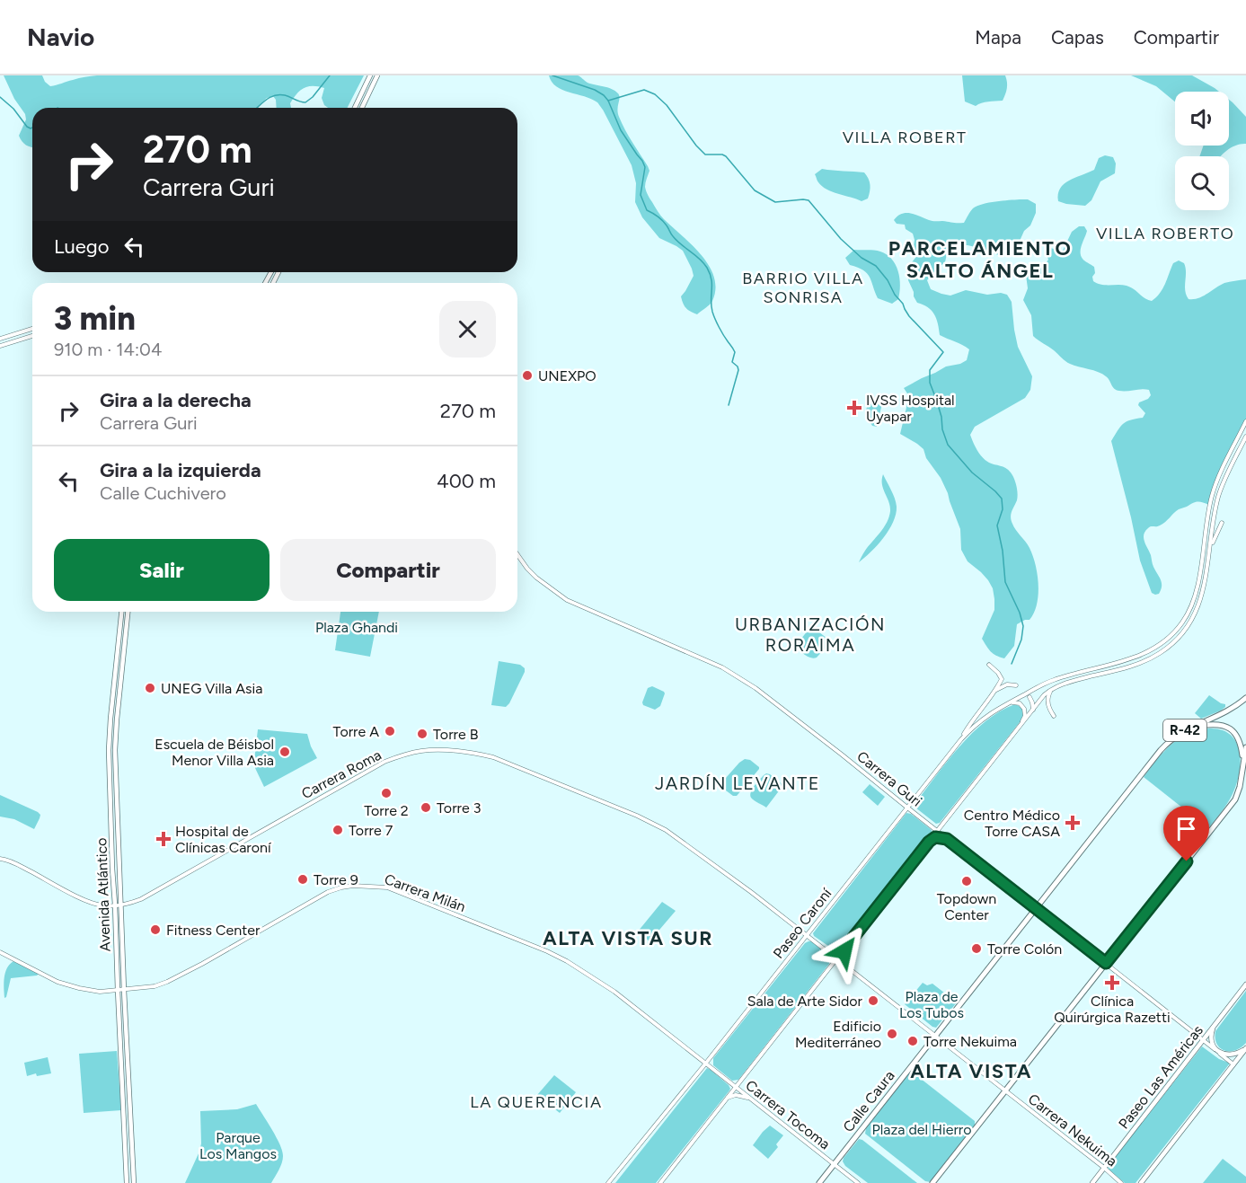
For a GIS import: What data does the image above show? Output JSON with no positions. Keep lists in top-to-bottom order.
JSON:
{
  "streets": {
    "main road": [
      "R-42",
      "Avenida Atlántico",
      "Paseo Las Américas",
      "Calle Caura"
    ],
    "street": [
      "Carrera Roma",
      "Carrera Guri",
      "Carrera Milán",
      "Paseo Caroní",
      "Carrera Tocoma",
      "Carrera Nekuima"
    ]
  },
  "crossings": [
    ["R-42", "Calle Caura"],
    ["Carrera Roma", "Avenida Atlántico"],
    ["Carrera Roma", "Paseo Caroní"],
    ["Carrera Roma", "Carrera Nekuima"],
    ["Carrera Guri", "Paseo Caroní"],
    ["Carrera Guri", "Paseo Las Américas"],
    ["Carrera Guri", "Calle Caura"],
    ["Carrera Milán", "Avenida Atlántico"],
    ["Carrera Milán", "Paseo Caroní"],
    ["Carrera Milán", "Carrera Tocoma"],
    ["Paseo Caroní", "Carrera Tocoma"],
    ["Paseo Caroní", "Carrera Nekuima"],
    ["Paseo Las Américas", "Carrera Nekuima"],
    ["Calle Caura", "Carrera Tocoma"],
    ["Calle Caura", "Carrera Nekuima"]
  ],
  "districts": [
    "VILLA ROBERT",
    "VILLA ROBERTO",
    "PARCELAMIENTO SALTO ÁNGEL",
    "BARRIO VILLA SONRISA",
    "URBANIZACIÓN RORAIMA",
    "JARDÍN LEVANTE",
    "ALTA VISTA SUR",
    "ALTA VISTA",
    "LA QUERENCIA"
  ],
  "parks": [
    "Plaza Ghandi",
    "Plaza de Los Tubos",
    "Plaza del Hierro",
    "Parque Los Mangos"
  ],
  "places": {
    "other": [
      "UNEXPO",
      "UNEG Villa Asia",
      "Torre A",
      "Torre B",
      "Escuela de Béisbol Menor Villa Asia",
      "Torre 2",
      "Torre 3",
      "Torre 7",
      "Torre 9",
      "Topdown Center",
      "Fitness Center",
      "Torre Colón",
      "Sala de Arte Sidor",
      "Edificio Mediterráneo",
      "Torre Nekuima"
    ],
    "health": [
      "IVSS Hospital Uyapar",
      "Centro Médico Torre CASA",
      "Hospital de Clínicas Caroní",
      "Clínica Quirúrgica Razetti"
    ]
  },
  "page": {
    "header": "Navio",
    "nav": ["Mapa", "Capas", "Compartir"],
    "turn": ["270 m", "Carrera Guri"],
    "then": "Luego",
    "heading": ["3 min", "910 m · 14:04"],
    "list": [
      {
        "name": "Gira a la derecha",
        "note": "Carrera Guri",
        "value": "270 m"
      },
      {
        "name": "Gira a la izquierda",
        "note": "Calle Cuchivero",
        "value": "400 m"
      }
    ],
    "buttons": ["Salir", "Compartir"]
  }
}
